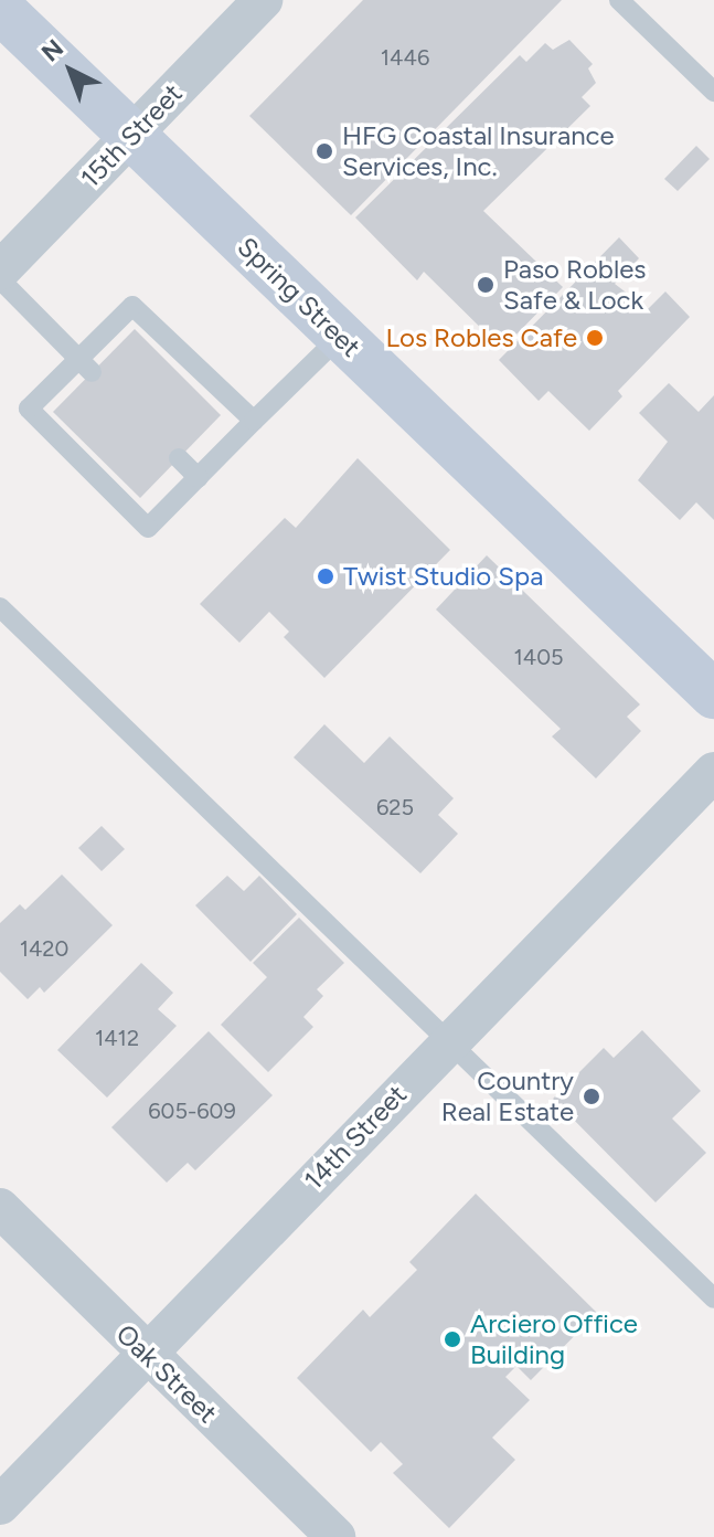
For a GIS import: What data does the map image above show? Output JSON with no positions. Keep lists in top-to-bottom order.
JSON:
{
  "streets": {
    "main road": ["Spring Street"],
    "street": ["15th Street", "14th Street", "Oak Street"]
  },
  "crossings": [
    ["15th Street", "Spring Street"],
    ["14th Street", "Oak Street"]
  ],
  "places": [
    "HFG Coastal Insurance Services, Inc.",
    "Paso Robles Safe & Lock",
    "Los Robles Cafe",
    "Twist Studio Spa",
    "Country Real Estate",
    "Arciero Office Building"
  ],
  "house_numbers": [
    "1446",
    "1405",
    "625",
    "1420",
    "1412",
    "605-609"
  ],
  "north": "top left"
}
